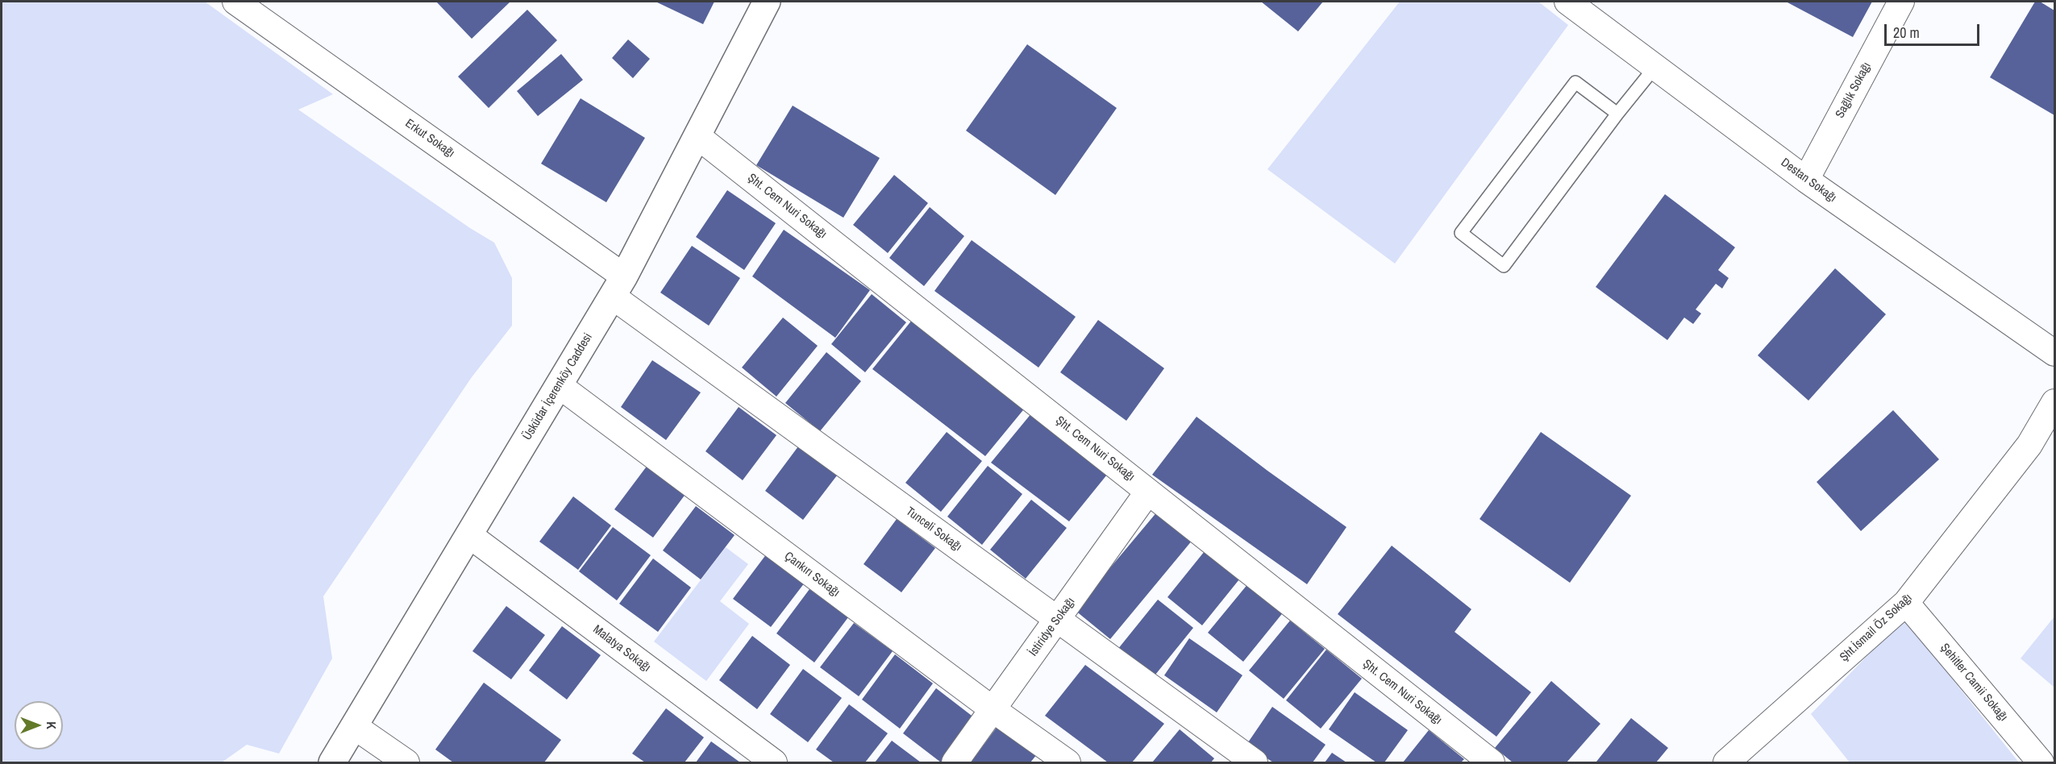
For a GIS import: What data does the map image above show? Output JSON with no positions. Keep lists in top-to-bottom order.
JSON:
{
  "streets": {
    "main road": ["Üsküdar İçerenköy Caddesi"],
    "street": [
      "Sağlık Sokağı",
      "Erkut Sokağı",
      "Destan Sokağı",
      "Şht. Cem Nuri Sokağı",
      "Tunceli Sokağı",
      "Çankırı Sokağı",
      "İstiridye Sokağı",
      "Şht.İsmail Öz Sokağı",
      "Malatya Sokağı",
      "Şehitler Camii Sokağı"
    ]
  },
  "crossings": [
    ["Sağlık Sokağı", "Destan Sokağı"],
    ["Erkut Sokağı", "Üsküdar İçerenköy Caddesi"],
    ["Erkut Sokağı", "Tunceli Sokağı"],
    ["Şht. Cem Nuri Sokağı", "Üsküdar İçerenköy Caddesi"],
    ["Şht. Cem Nuri Sokağı", "İstiridye Sokağı"],
    ["Üsküdar İçerenköy Caddesi", "Tunceli Sokağı"],
    ["Üsküdar İçerenköy Caddesi", "Çankırı Sokağı"],
    ["Üsküdar İçerenköy Caddesi", "Malatya Sokağı"],
    ["Tunceli Sokağı", "İstiridye Sokağı"],
    ["Çankırı Sokağı", "İstiridye Sokağı"],
    ["Şht.İsmail Öz Sokağı", "Şehitler Camii Sokağı"]
  ],
  "scale_bar": "20 m",
  "north": "right"
}
